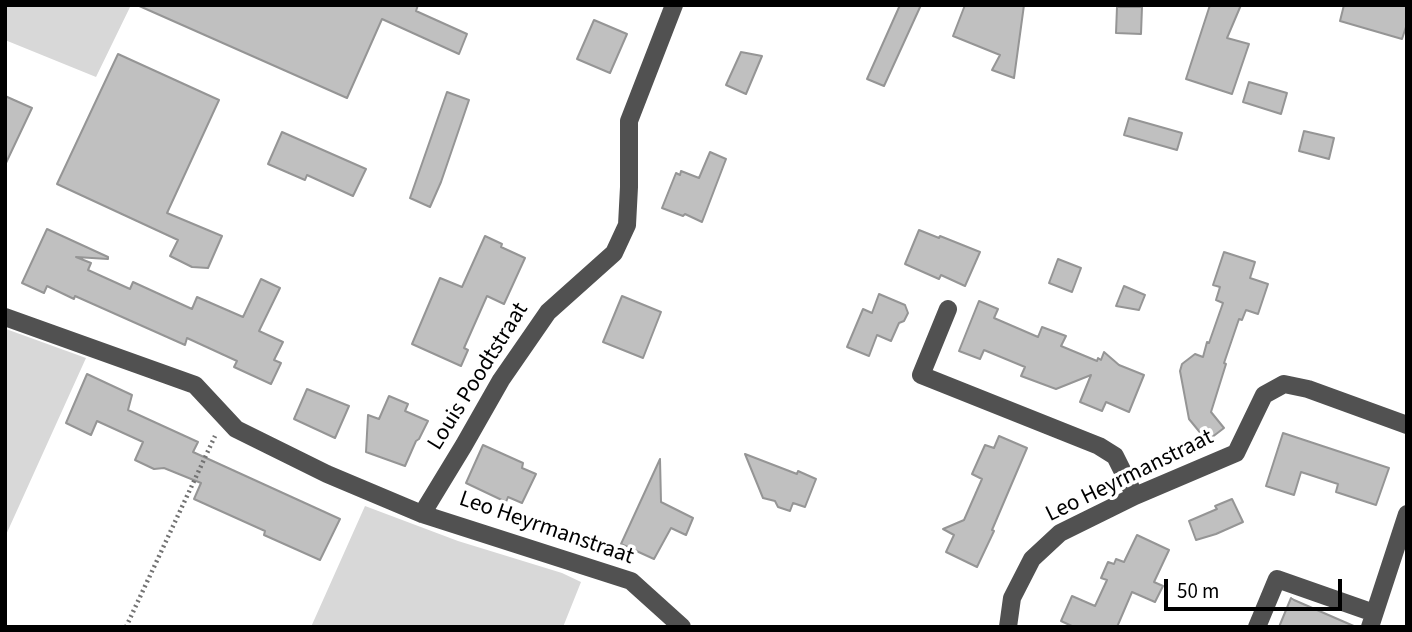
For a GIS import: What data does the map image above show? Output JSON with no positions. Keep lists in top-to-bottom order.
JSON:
{
  "streets": {
    "street": ["Louis Poodtstraat", "Leo Heyrmanstraat"]
  },
  "crossings": [
    ["Louis Poodtstraat", "Leo Heyrmanstraat"]
  ],
  "scale_bar": "50 m"
}
